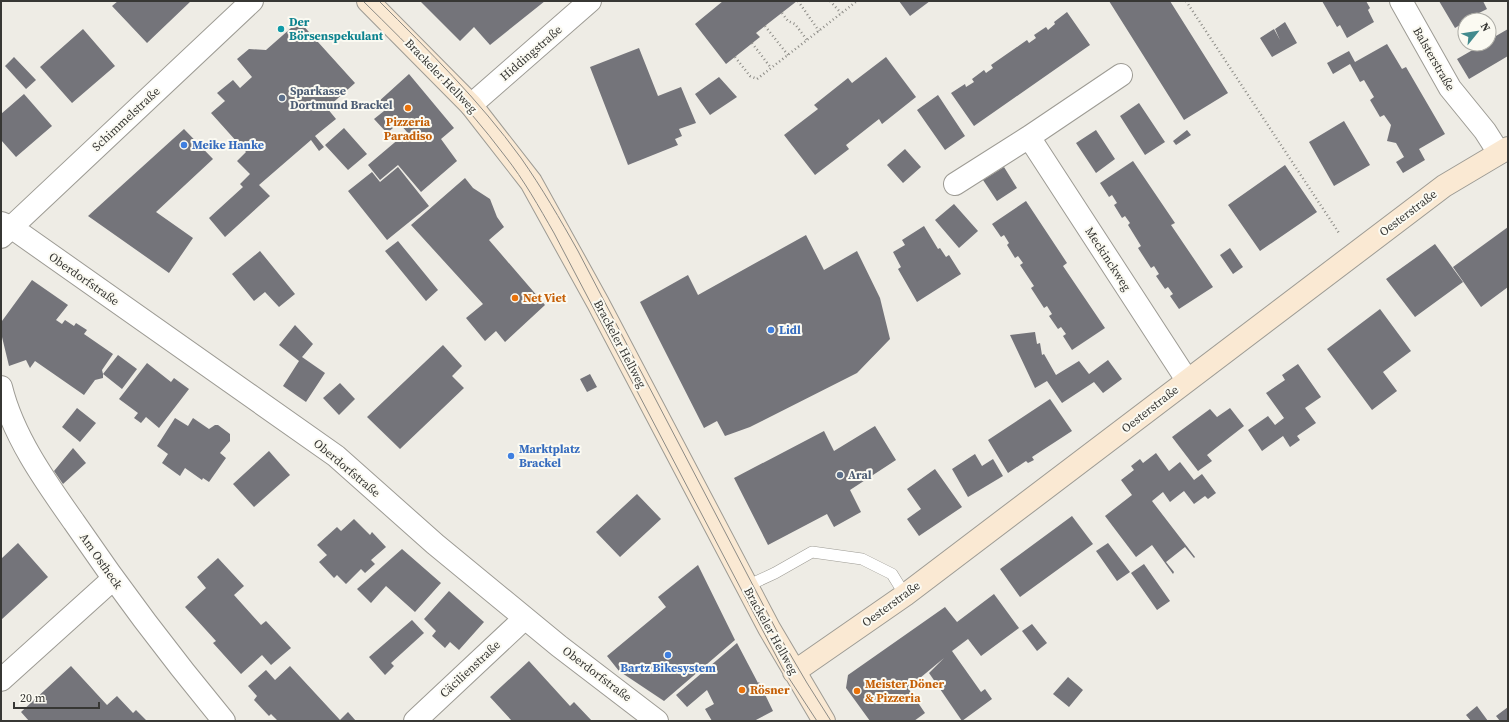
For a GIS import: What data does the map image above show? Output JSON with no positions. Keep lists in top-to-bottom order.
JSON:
{
  "streets": {
    "street": [
      "Hiddingstraße",
      "Balsterstraße",
      "Brackeler Hellweg",
      "Schimmelstraße",
      "Oesterstraße",
      "Meckinckweg",
      "Oberdorfstraße",
      "Am Ostheck",
      "Cäcilienstraße"
    ]
  },
  "crossings": [
    ["Hiddingstraße", "Brackeler Hellweg"],
    ["Balsterstraße", "Oesterstraße"],
    ["Brackeler Hellweg", "Oesterstraße"],
    ["Schimmelstraße", "Oberdorfstraße"],
    ["Oesterstraße", "Meckinckweg"],
    ["Oberdorfstraße", "Cäcilienstraße"]
  ],
  "places": [
    "Der Börsenspekulant",
    "Sparkasse Dortmund Brackel",
    "Pizzeria Paradiso",
    "Meike Hanke",
    "Net Viet",
    "Lidl",
    "Marktplatz Brackel",
    "Aral",
    "Bartz Bikesystem",
    "Rösner",
    "Meister Döner & Pizzeria"
  ],
  "scale_bar": "20 m",
  "north": "top right"
}
